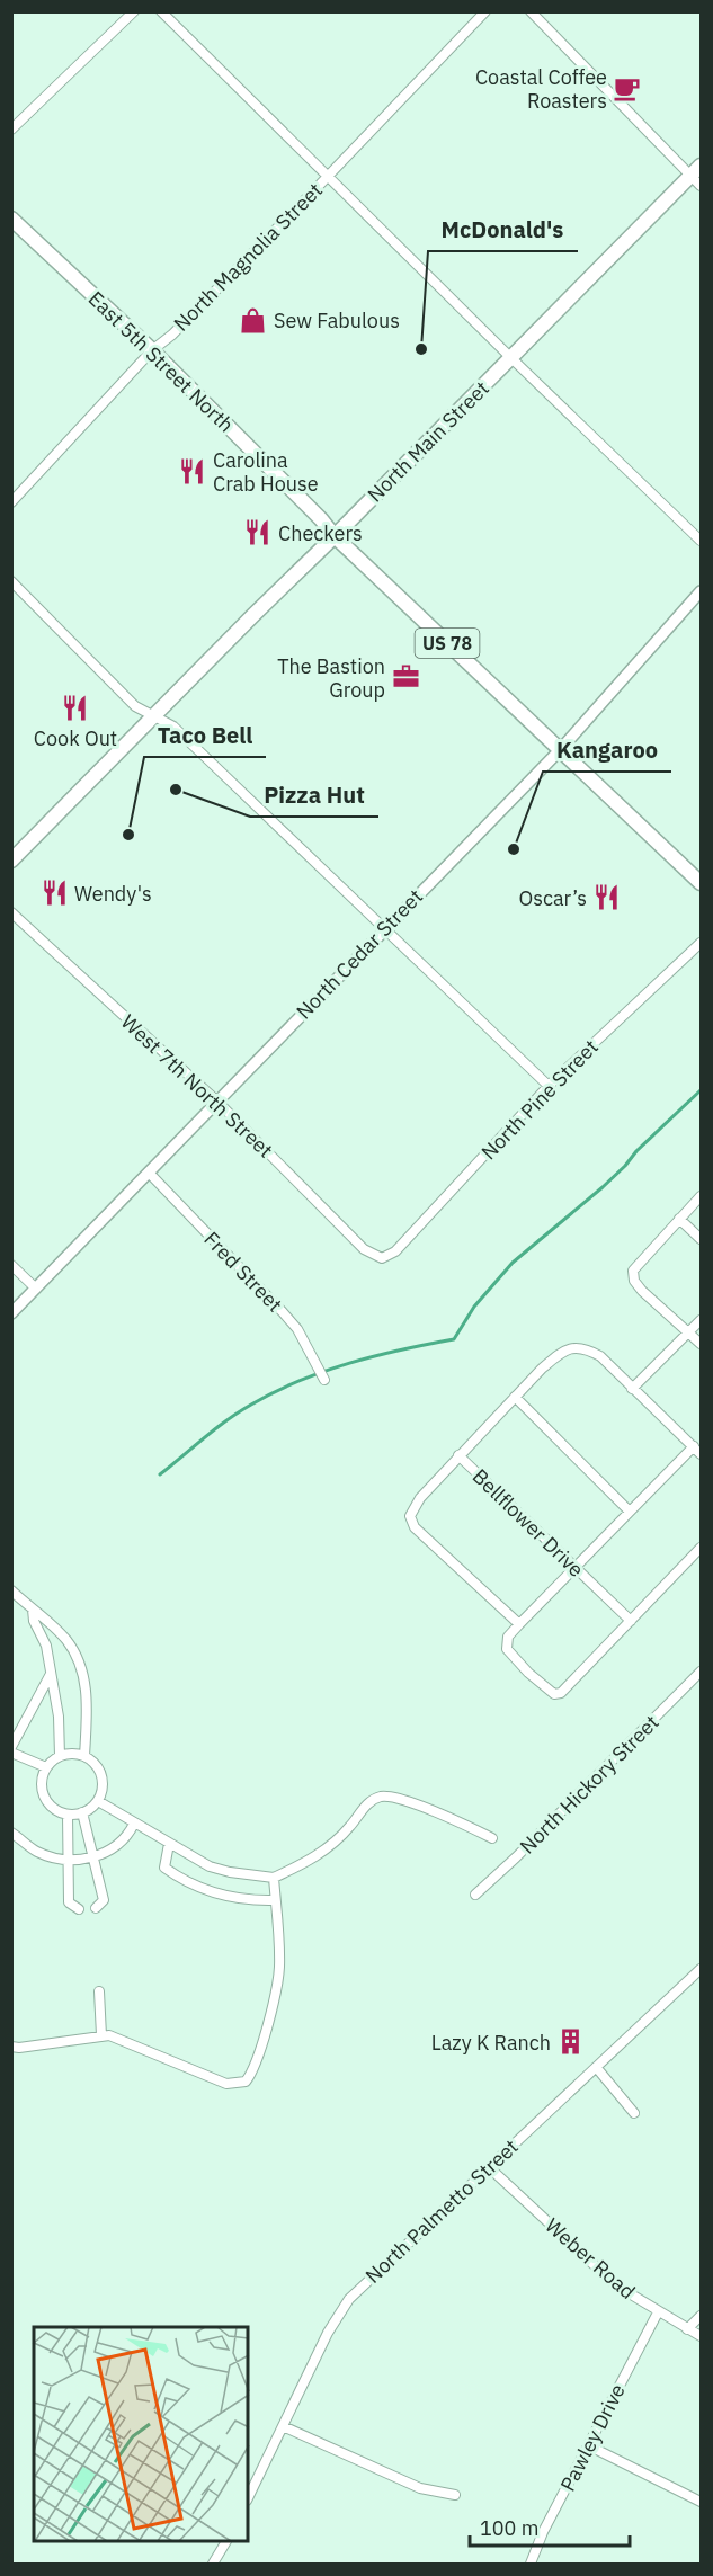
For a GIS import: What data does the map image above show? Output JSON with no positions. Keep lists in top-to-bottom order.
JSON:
{
  "streets": {
    "main road": ["East 5th Street North", "North Main Street", "US 78"],
    "street": [
      "North Magnolia Street",
      "North Cedar Street",
      "West 7th North Street",
      "North Pine Street",
      "Fred Street",
      "Bellflower Drive",
      "North Hickory Street",
      "North Palmetto Street",
      "Weber Road",
      "Pawley Drive"
    ]
  },
  "crossings": [
    ["North Magnolia Street", "East 5th Street North"],
    ["East 5th Street North", "North Main Street"],
    ["East 5th Street North", "US 78"],
    ["North Main Street", "US 78"],
    ["US 78", "North Cedar Street"],
    ["North Cedar Street", "West 7th North Street"],
    ["North Cedar Street", "Fred Street"],
    ["West 7th North Street", "North Pine Street"],
    ["North Palmetto Street", "Weber Road"],
    ["Weber Road", "Pawley Drive"]
  ],
  "places": {
    "cafe": ["Coastal Coffee Roasters"],
    "shop": ["Sew Fabulous"],
    "other": [
      "McDonald's",
      "Pizza Hut",
      "Taco Bell",
      "Kangaroo"
    ],
    "restaurant": [
      "Carolina Crab House",
      "Checkers",
      "Cook Out",
      "Wendy's",
      "Oscar’s"
    ],
    "office": ["The Bastion Group"],
    "building": ["Lazy K Ranch"]
  },
  "scale_bar": "100 m"
}
